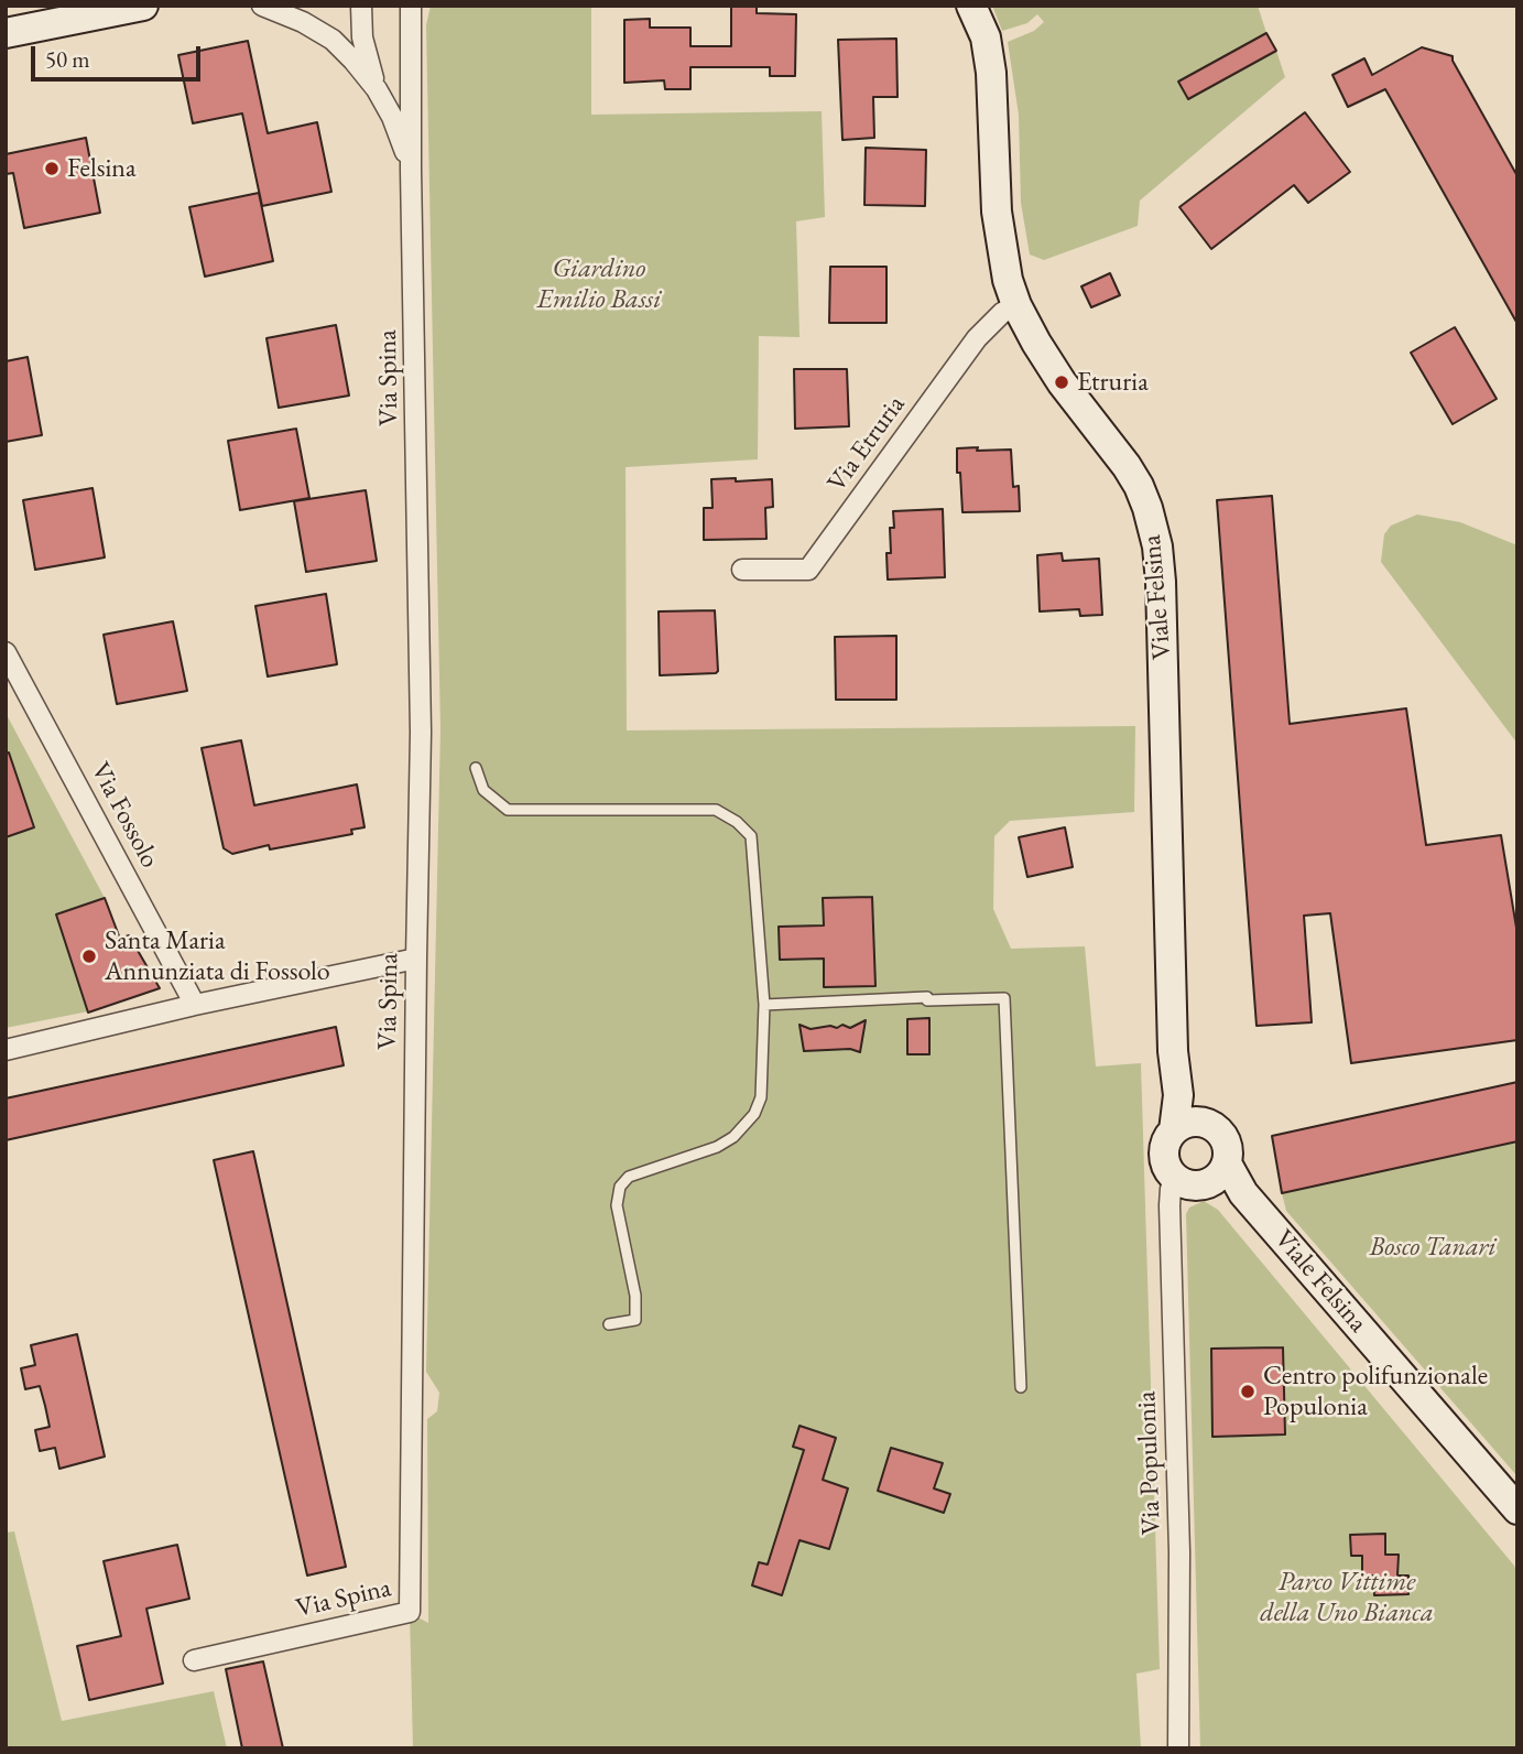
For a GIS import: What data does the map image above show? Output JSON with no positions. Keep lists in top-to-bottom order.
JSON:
{
  "streets": {
    "street": [
      "Via Spina",
      "Via Etruria",
      "Viale Felsina",
      "Via Fossolo",
      "Via Populonia"
    ]
  },
  "crossings": [
    ["Via Etruria", "Viale Felsina"],
    ["Viale Felsina", "Via Populonia"]
  ],
  "parks": ["Giardino Emilio Bassi", "Bosco Tanari", "Parco Vittime della Uno Bianca"],
  "places": [
    "Felsina",
    "Etruria",
    "Santa Maria Annunziata di Fossolo",
    "Centro polifunzionale Populonia"
  ],
  "scale_bar": "50 m"
}
